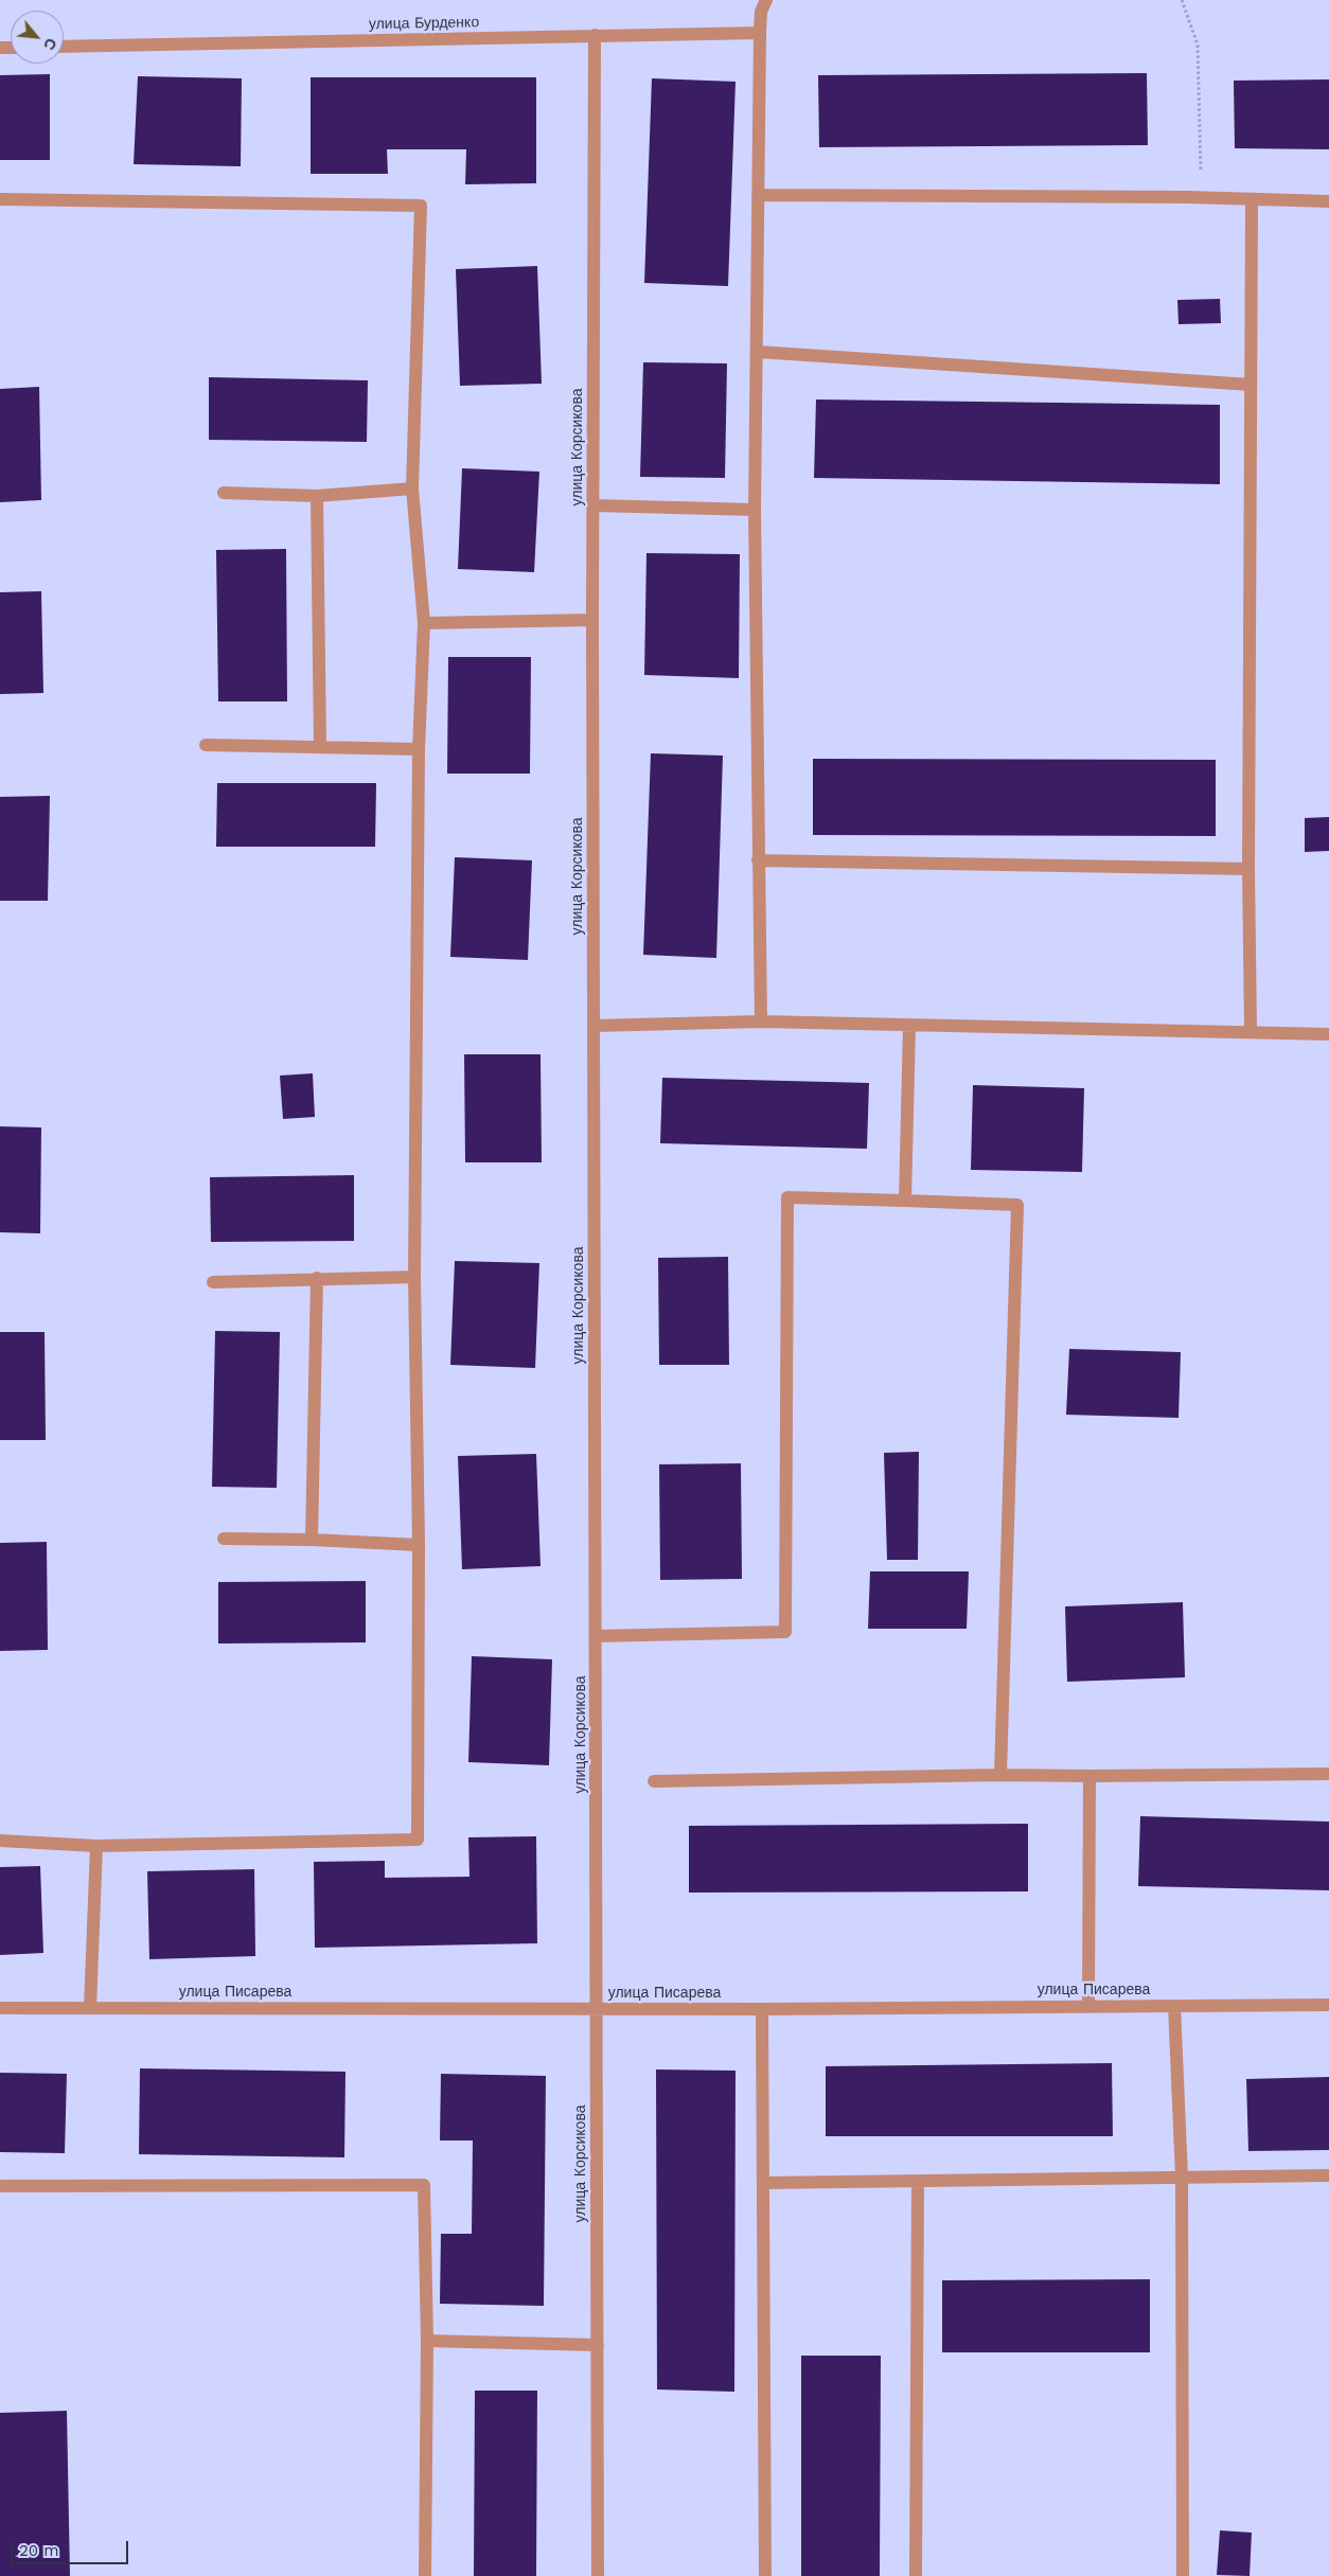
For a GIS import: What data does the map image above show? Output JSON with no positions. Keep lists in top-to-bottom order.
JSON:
{
  "streets": {
    "street": ["улица Бурденко", "улица Корсикова", "улица Писарева"]
  },
  "crossings": [
    ["улица Бурденко", "улица Корсикова"],
    ["улица Корсикова", "улица Писарева"]
  ],
  "scale_bar": "20 m",
  "north": "bottom right"
}
